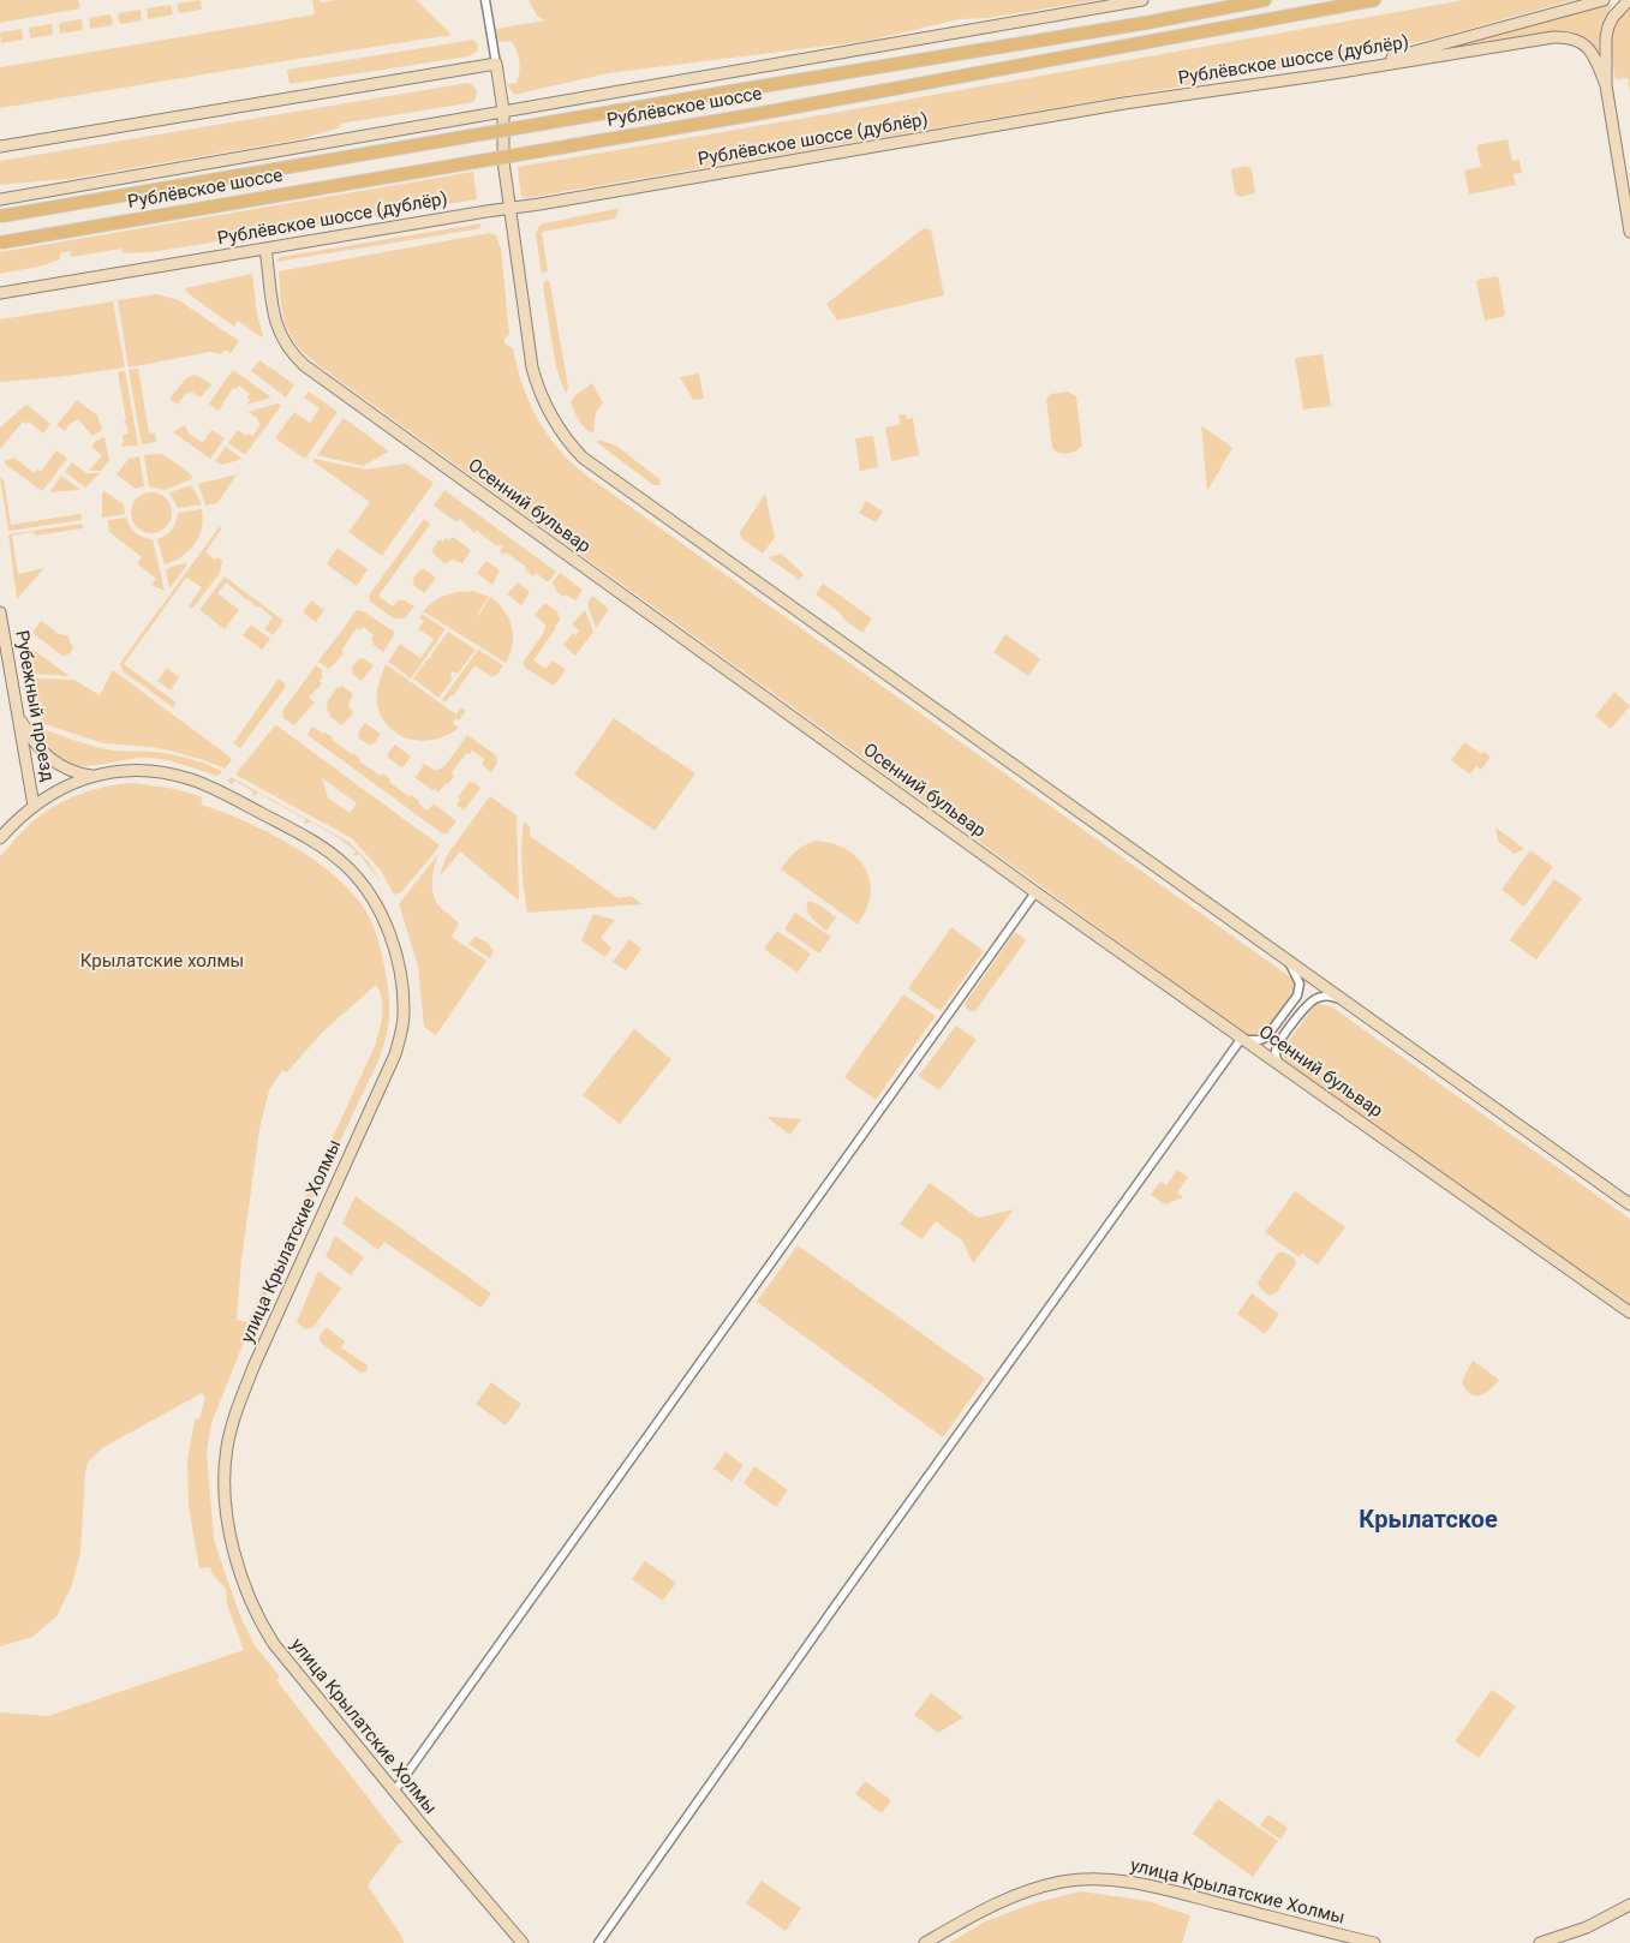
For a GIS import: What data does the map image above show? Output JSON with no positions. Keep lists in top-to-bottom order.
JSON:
{
  "streets": {
    "main road": ["Рублёвское шоссе"],
    "street": [
      "Рублёвское шоссе (дублёр)",
      "Осенний бульвар",
      "Рубежный проезд",
      "улица Крылатские Холмы"
    ]
  },
  "crossings": [
    ["Рублёвское шоссе (дублёр)", "Осенний бульвар"],
    ["Рубежный проезд", "улица Крылатские Холмы"]
  ],
  "districts": ["Крылатское"],
  "parks": ["Крылатские холмы"]
}
